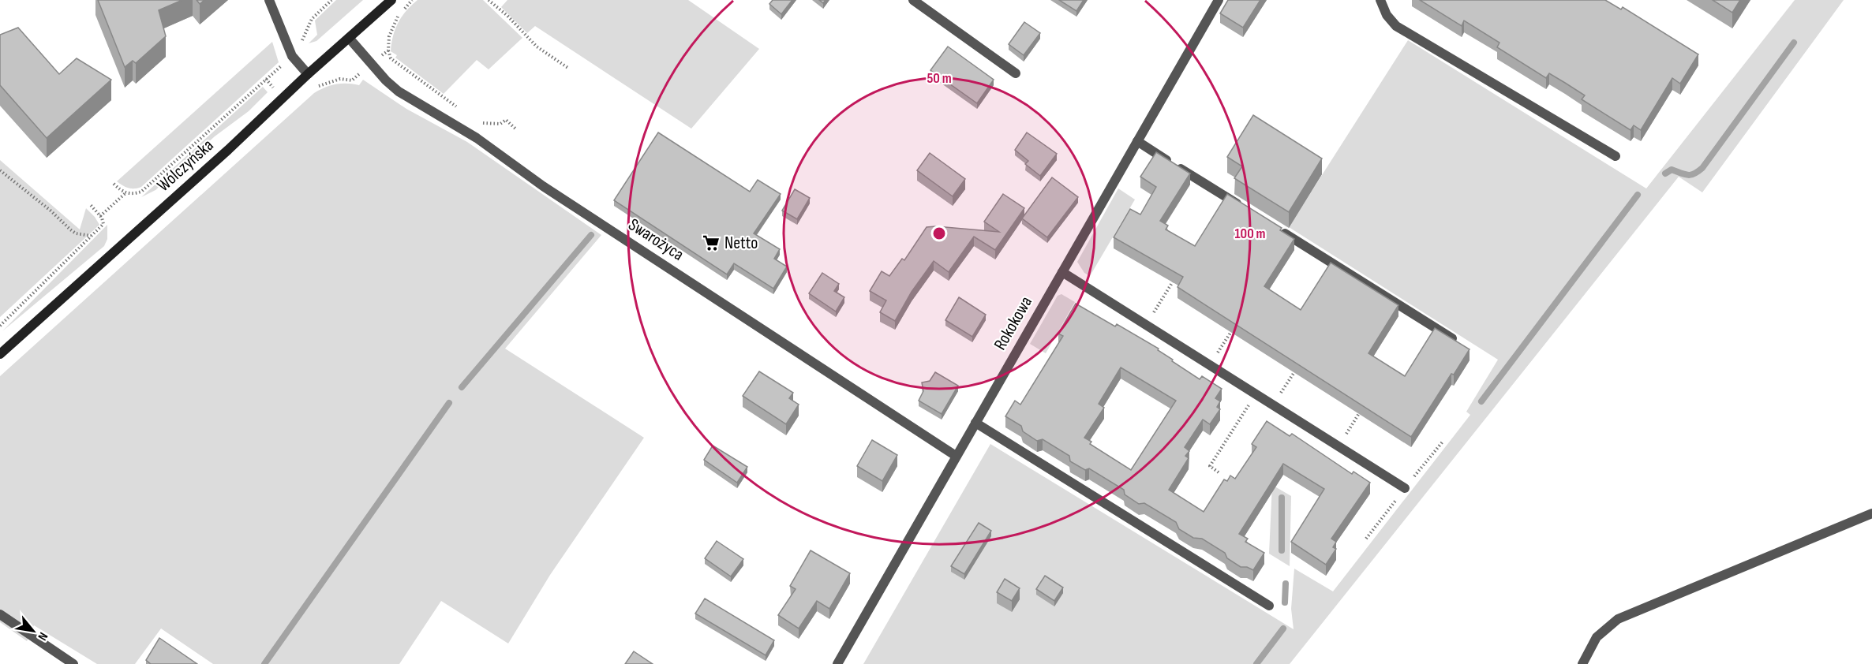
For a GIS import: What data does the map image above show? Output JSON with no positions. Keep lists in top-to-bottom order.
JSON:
{
  "streets": {
    "main road": ["Wólczyńska"],
    "street": ["Swarożyca", "Rokokowa"]
  },
  "crossings": [
    ["Wólczyńska", "Swarożyca"],
    ["Swarożyca", "Rokokowa"]
  ],
  "places": {
    "supermarket": ["Netto"]
  },
  "north": "bottom right",
  "rings": ["50 m", "100 m"]
}
